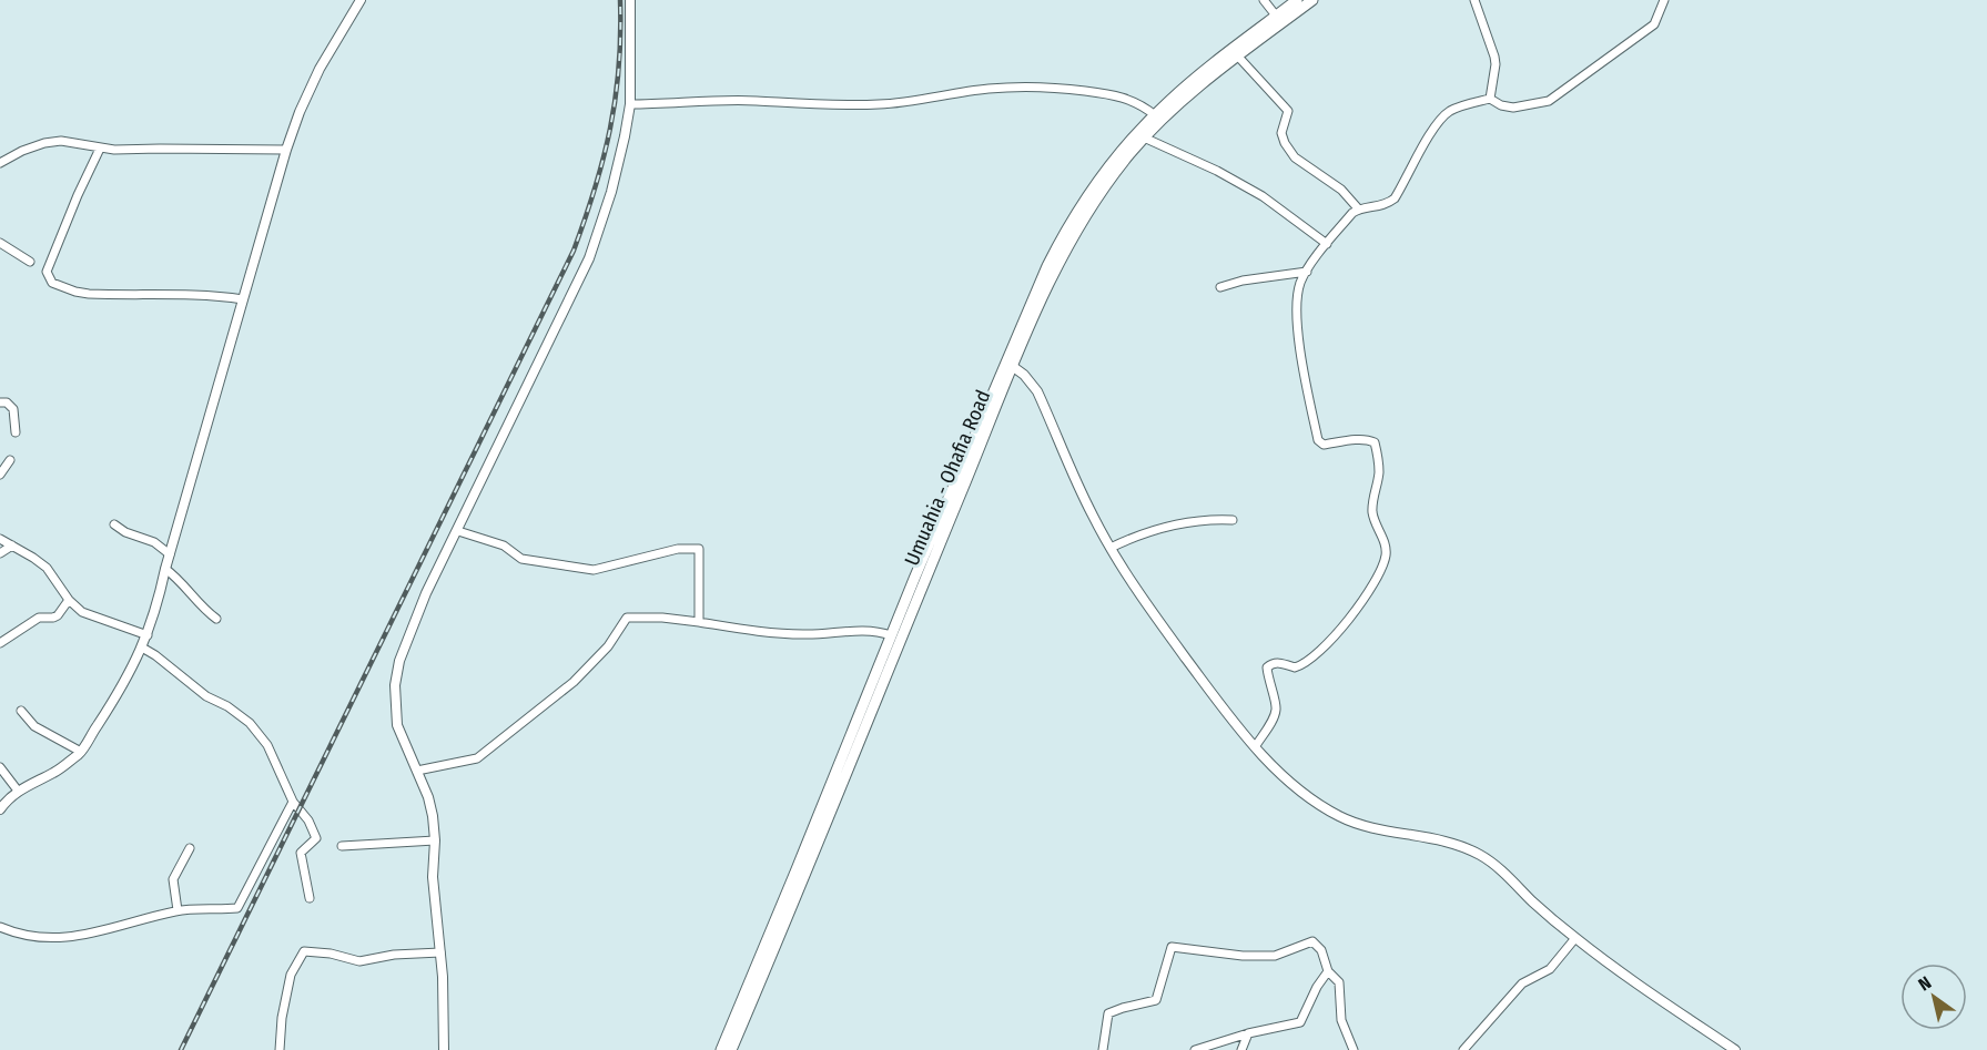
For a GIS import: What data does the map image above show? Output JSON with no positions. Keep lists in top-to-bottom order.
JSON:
{
  "streets": {
    "main road": ["Umuahia - Ohafia Road"]
  },
  "north": "top left"
}
